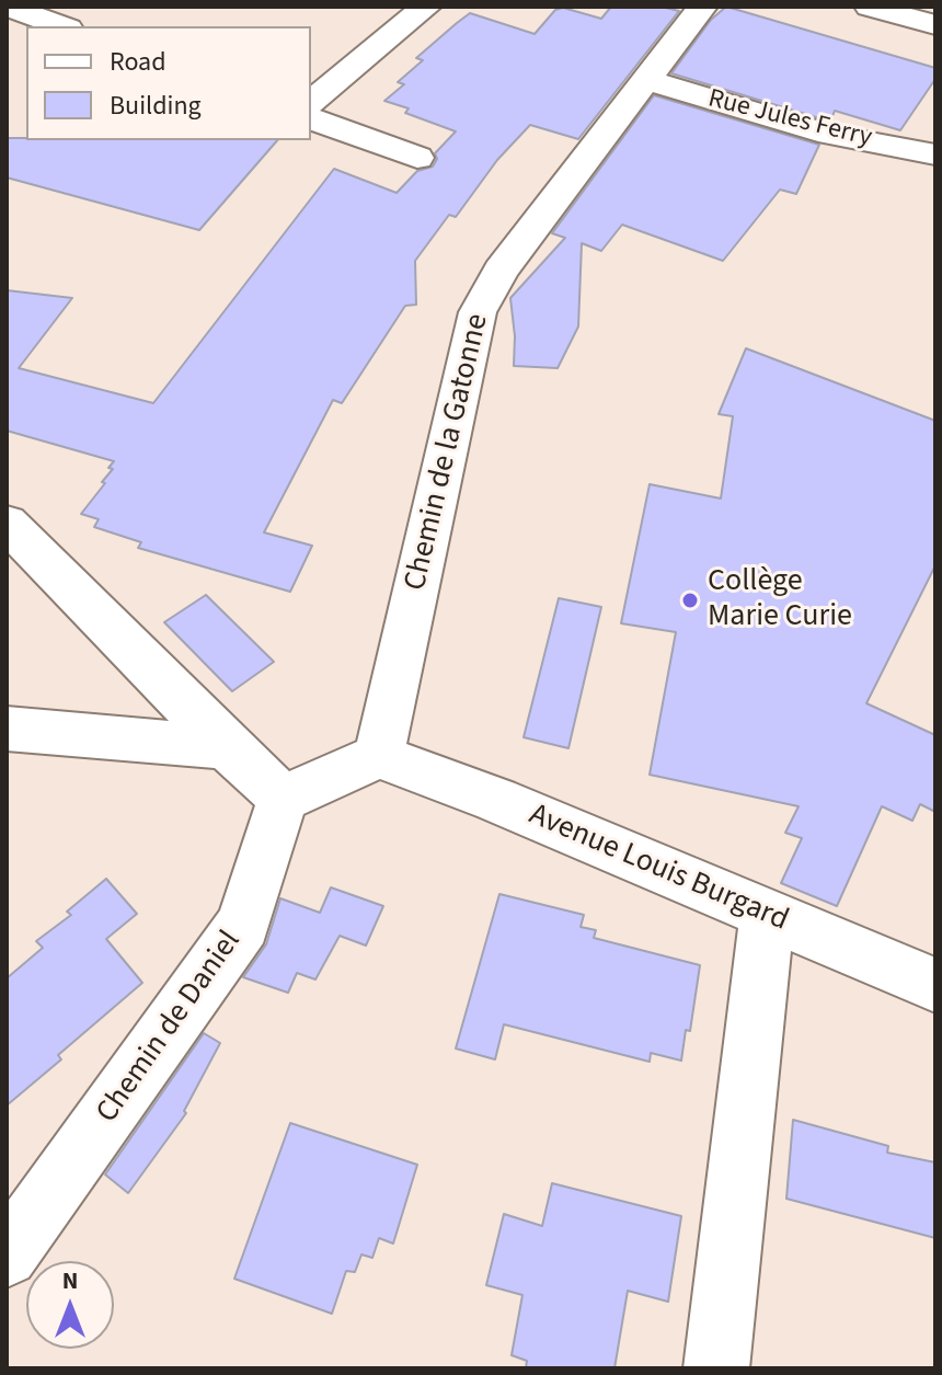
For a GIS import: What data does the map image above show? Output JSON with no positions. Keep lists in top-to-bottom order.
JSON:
{
  "streets": {
    "street": [
      "Rue Jules Ferry",
      "Chemin de la Gatonne",
      "Avenue Louis Burgard",
      "Chemin de Daniel"
    ]
  },
  "crossings": [
    ["Rue Jules Ferry", "Chemin de la Gatonne"],
    ["Chemin de la Gatonne", "Avenue Louis Burgard"]
  ],
  "places": ["Collège Marie Curie"],
  "legend": ["Road", "Building"],
  "north": "top"
}
